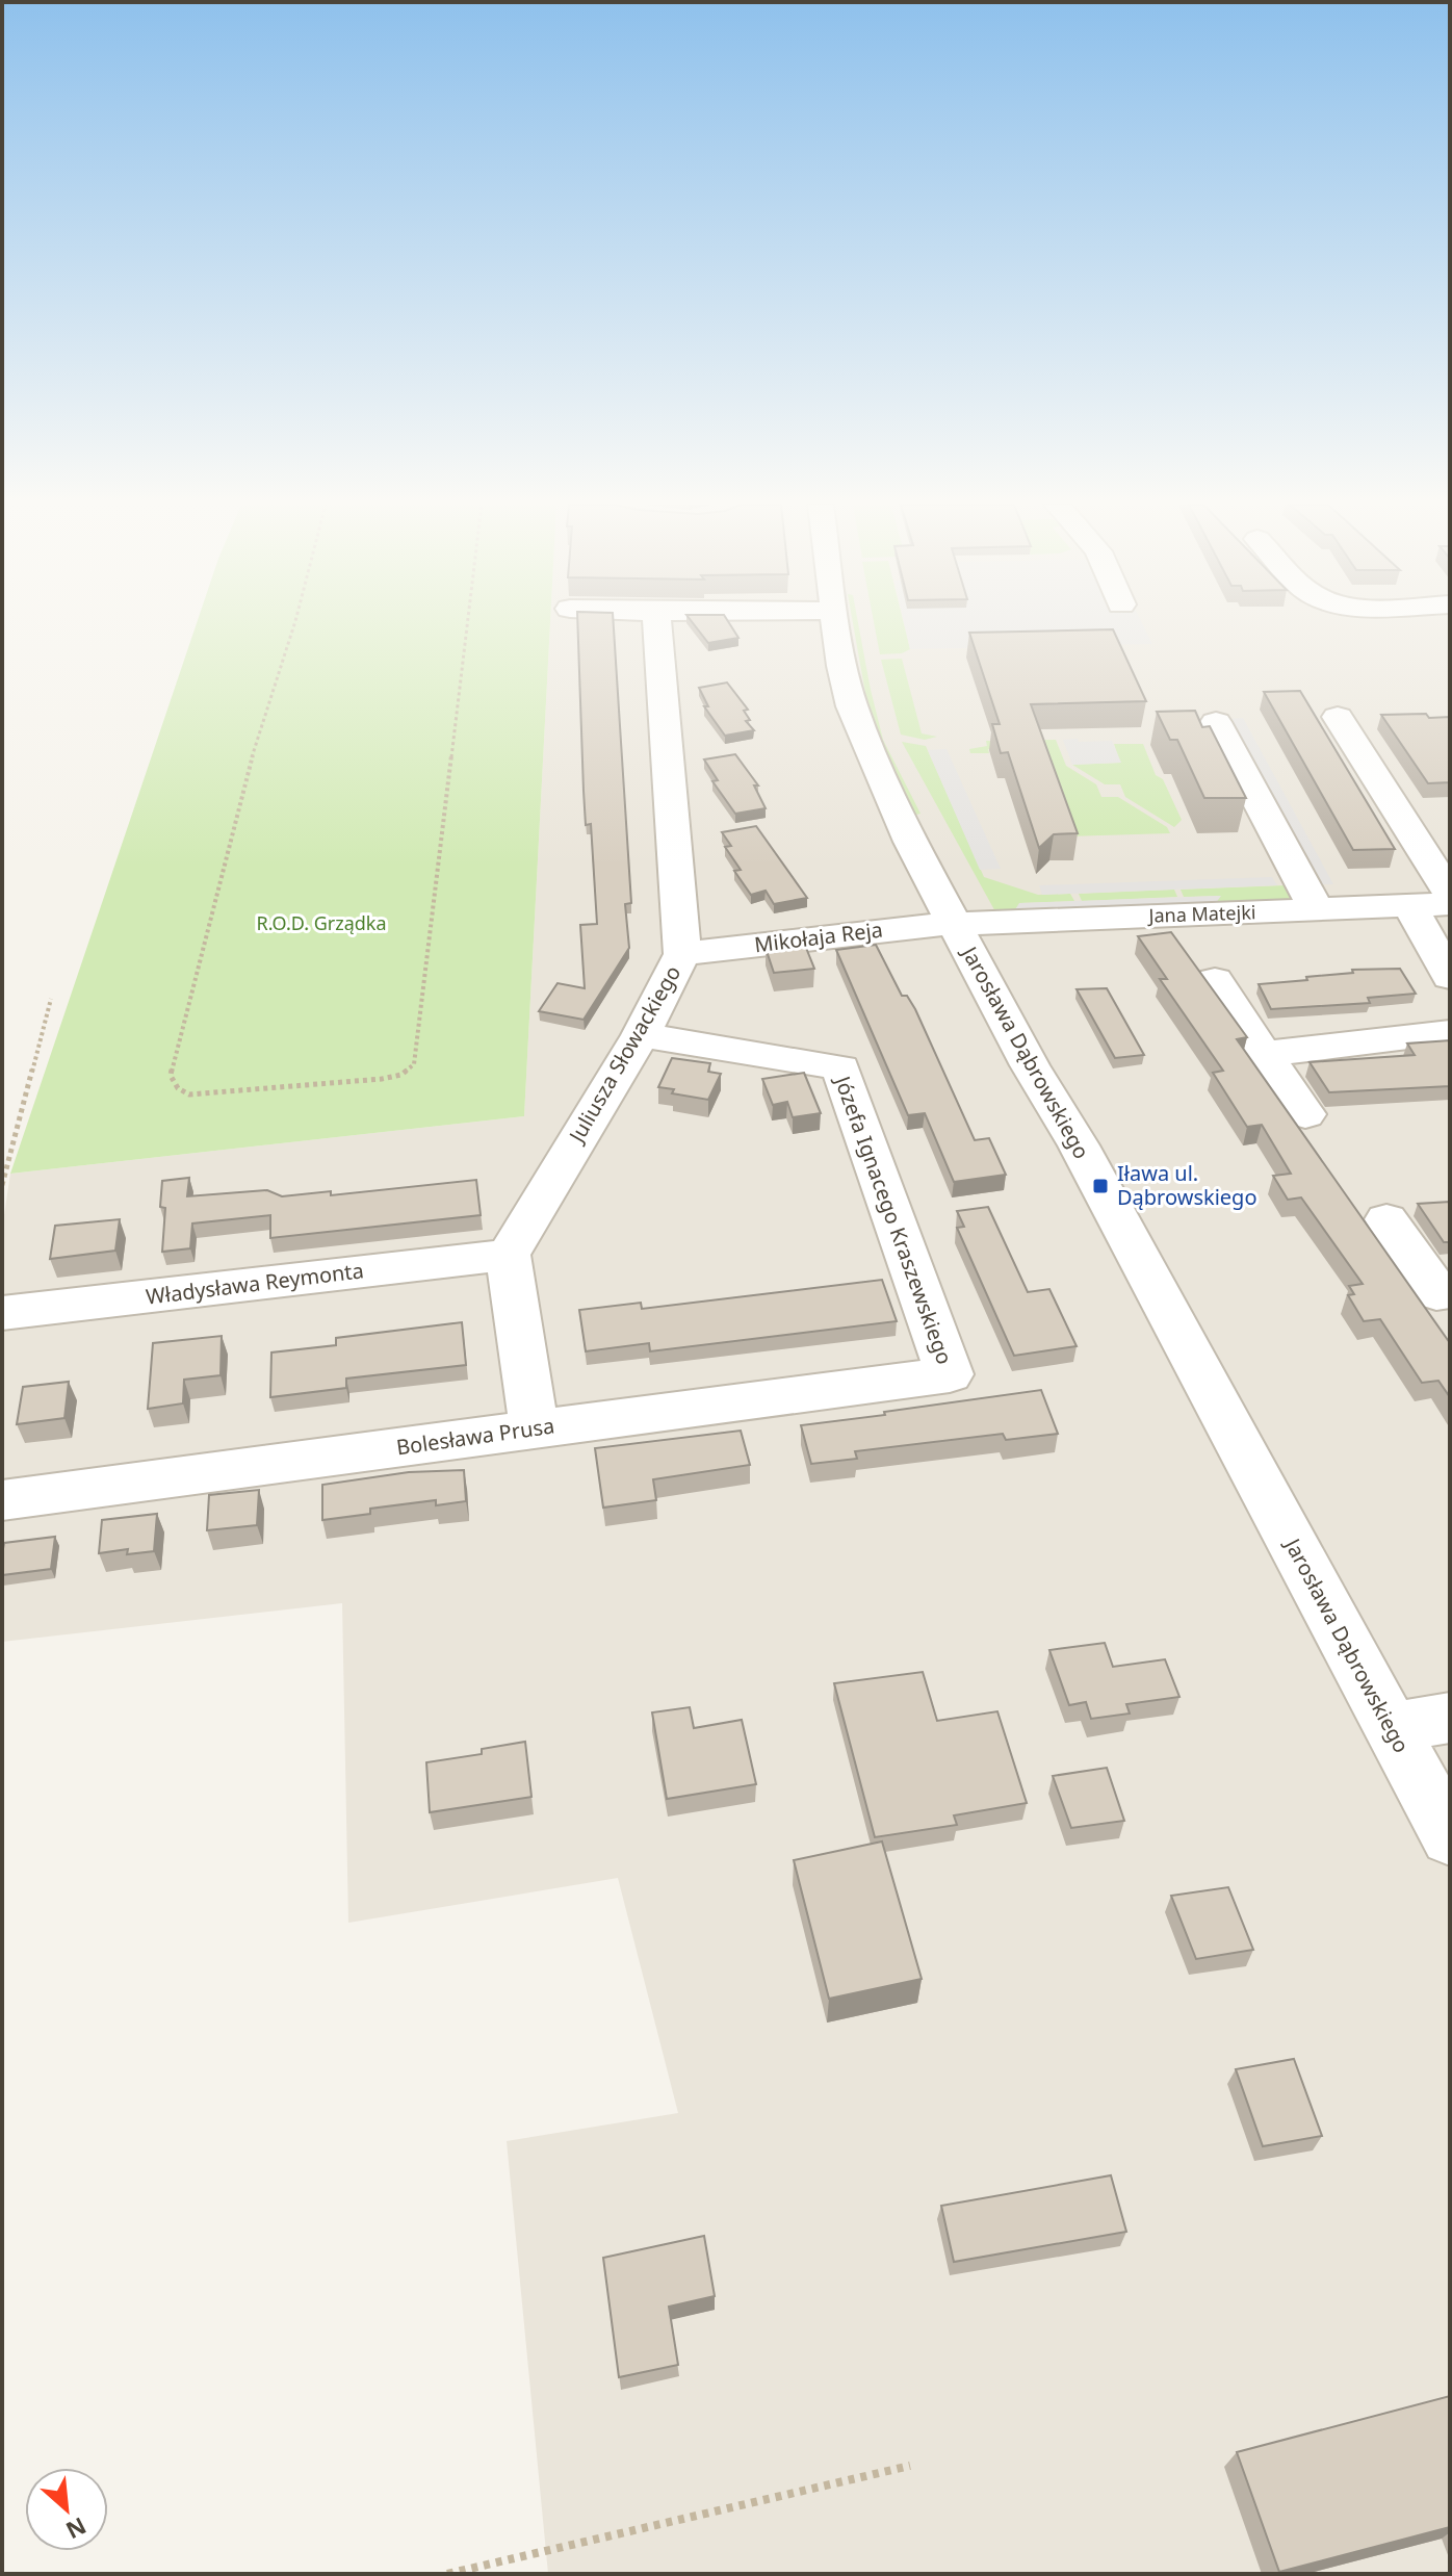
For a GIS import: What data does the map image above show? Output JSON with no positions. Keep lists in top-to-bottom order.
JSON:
{
  "streets": {
    "street": [
      "Jana Matejki",
      "Mikołaja Reja",
      "Jarosława Dąbrowskiego",
      "Juliusza Słowackiego",
      "Józefa Ignacego Kraszewskiego",
      "Władysława Reymonta",
      "Bolesława Prusa"
    ]
  },
  "crossings": [
    ["Jana Matejki", "Mikołaja Reja"],
    ["Jana Matejki", "Jarosława Dąbrowskiego"],
    ["Mikołaja Reja", "Jarosława Dąbrowskiego"],
    ["Mikołaja Reja", "Juliusza Słowackiego"],
    ["Juliusza Słowackiego", "Józefa Ignacego Kraszewskiego"],
    ["Juliusza Słowackiego", "Władysława Reymonta"],
    ["Józefa Ignacego Kraszewskiego", "Bolesława Prusa"]
  ],
  "parks": ["R.O.D. Grządka"],
  "places": {
    "transit": ["Iława ul. Dąbrowskiego"]
  },
  "north": "bottom right"
}
